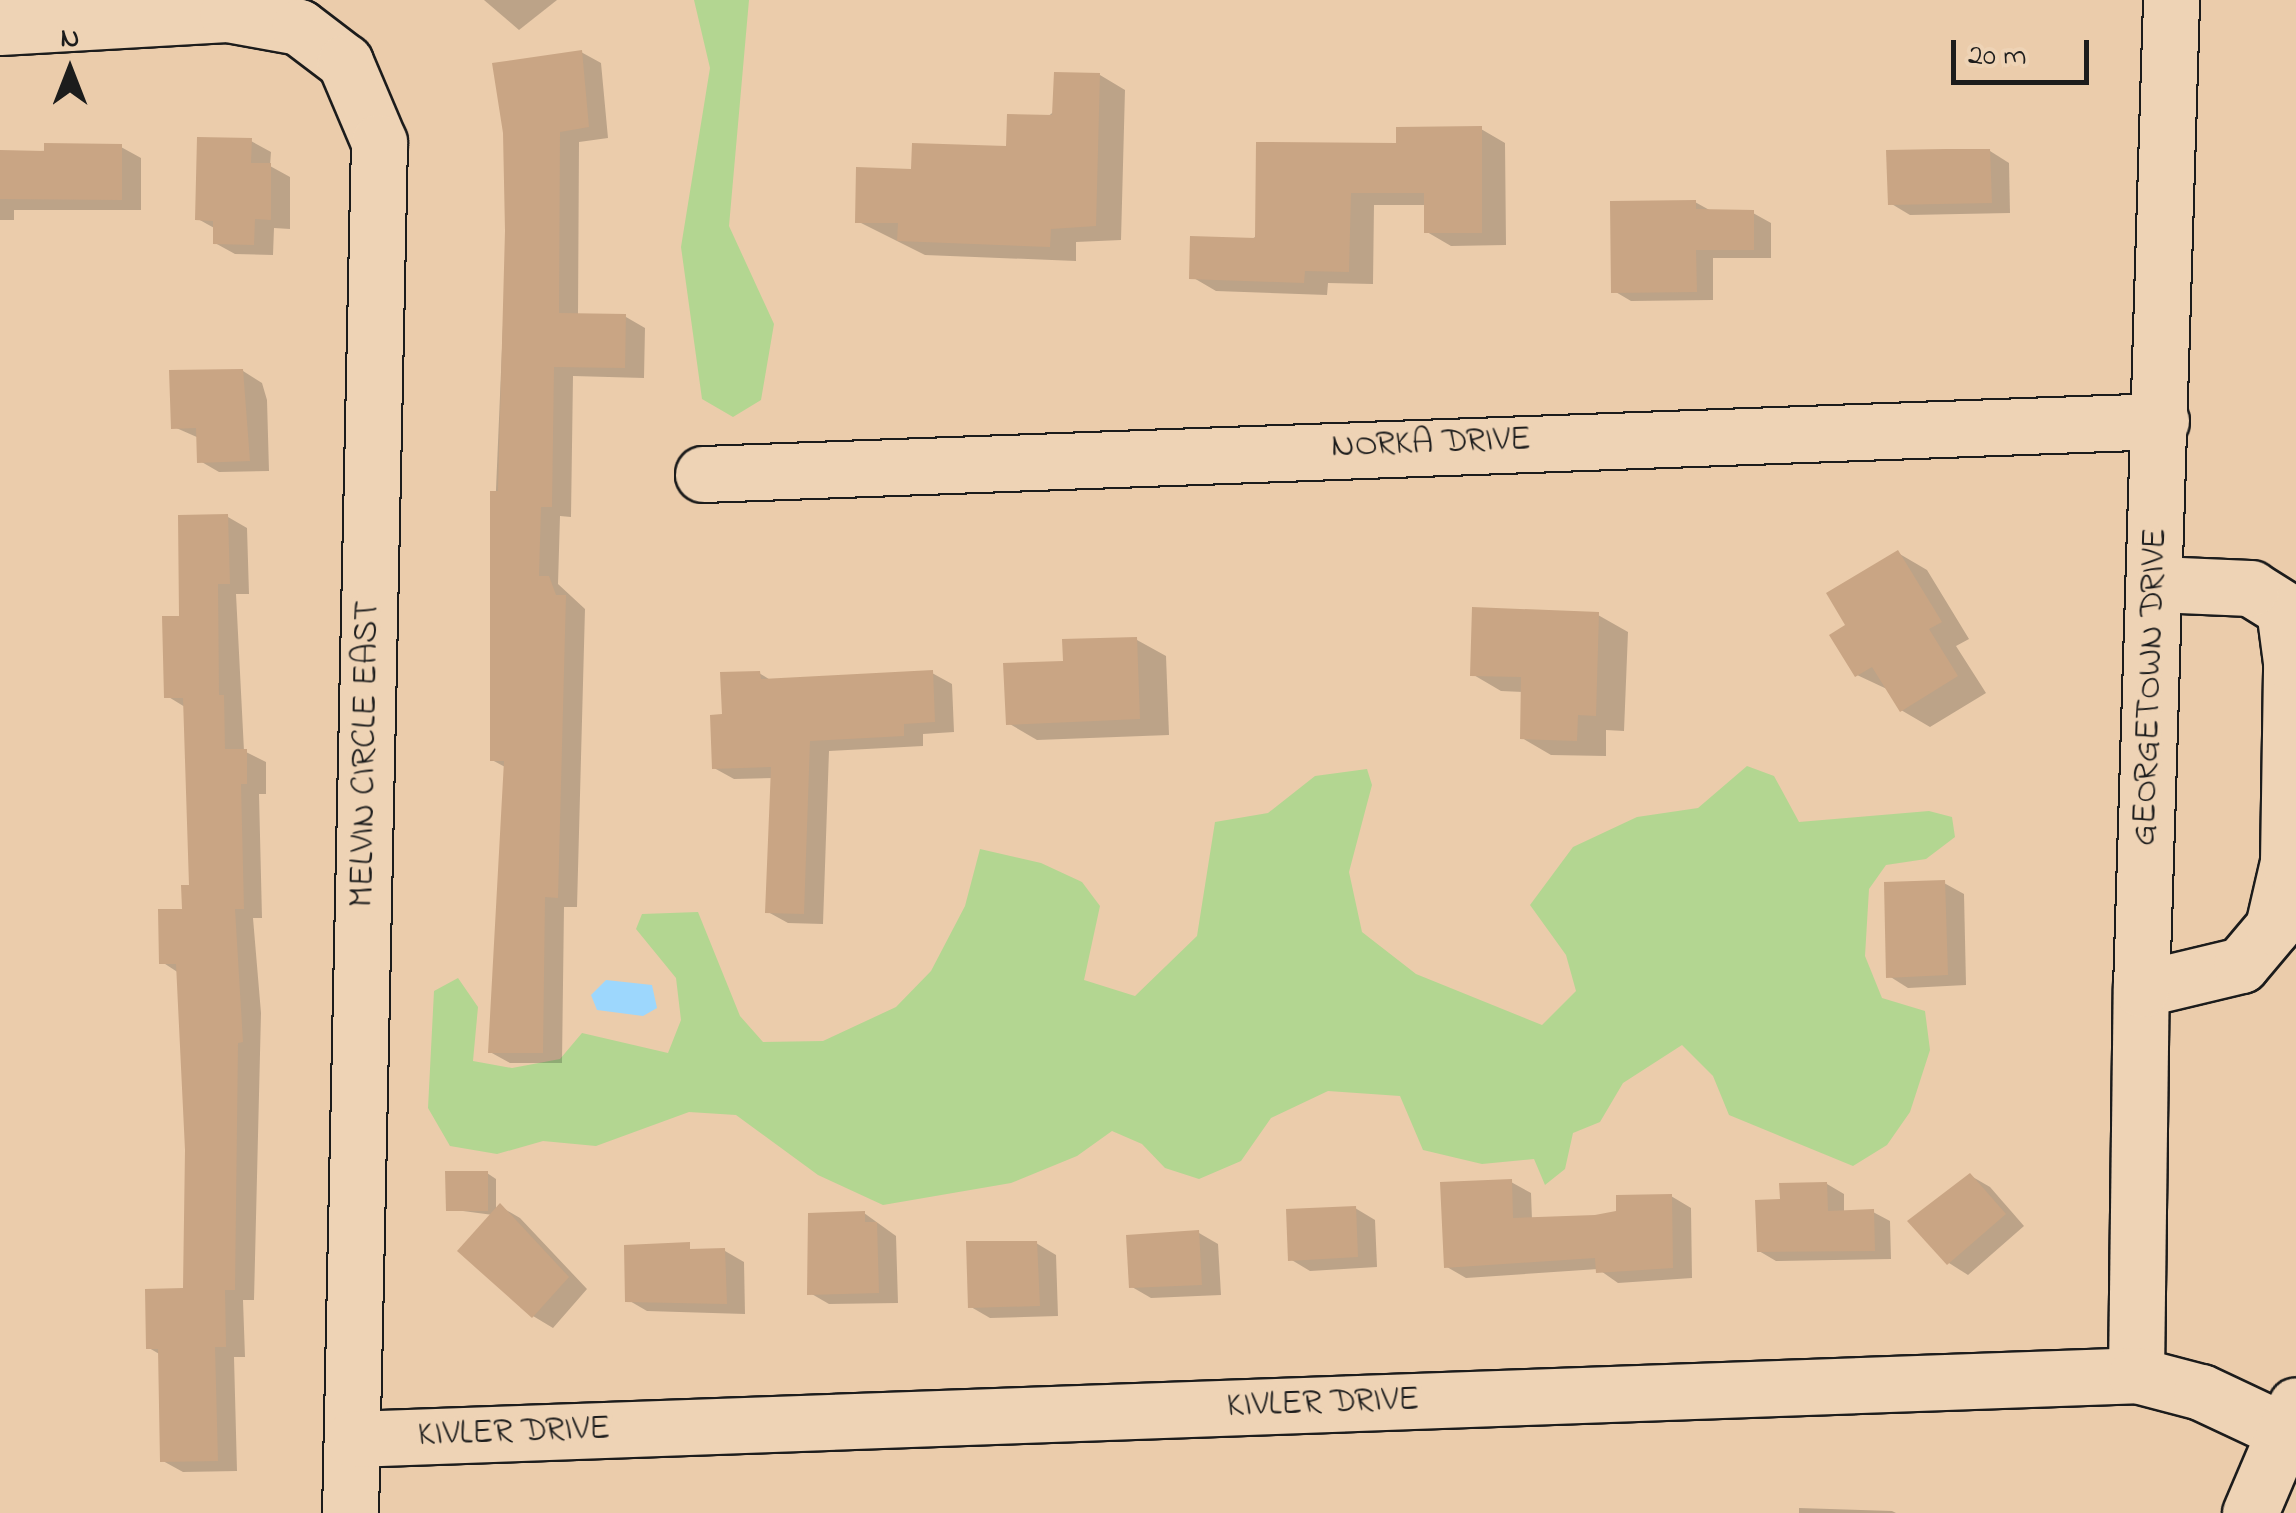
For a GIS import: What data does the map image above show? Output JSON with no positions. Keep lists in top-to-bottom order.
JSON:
{
  "streets": {
    "street": [
      "NORKA DRIVE",
      "GEORGETOWN DRIVE",
      "MELVIN CIRCLE EAST",
      "KIVLER DRIVE"
    ]
  },
  "crossings": [
    ["NORKA DRIVE", "GEORGETOWN DRIVE"],
    ["GEORGETOWN DRIVE", "KIVLER DRIVE"],
    ["MELVIN CIRCLE EAST", "KIVLER DRIVE"]
  ],
  "scale_bar": "20 m",
  "north": "top"
}
